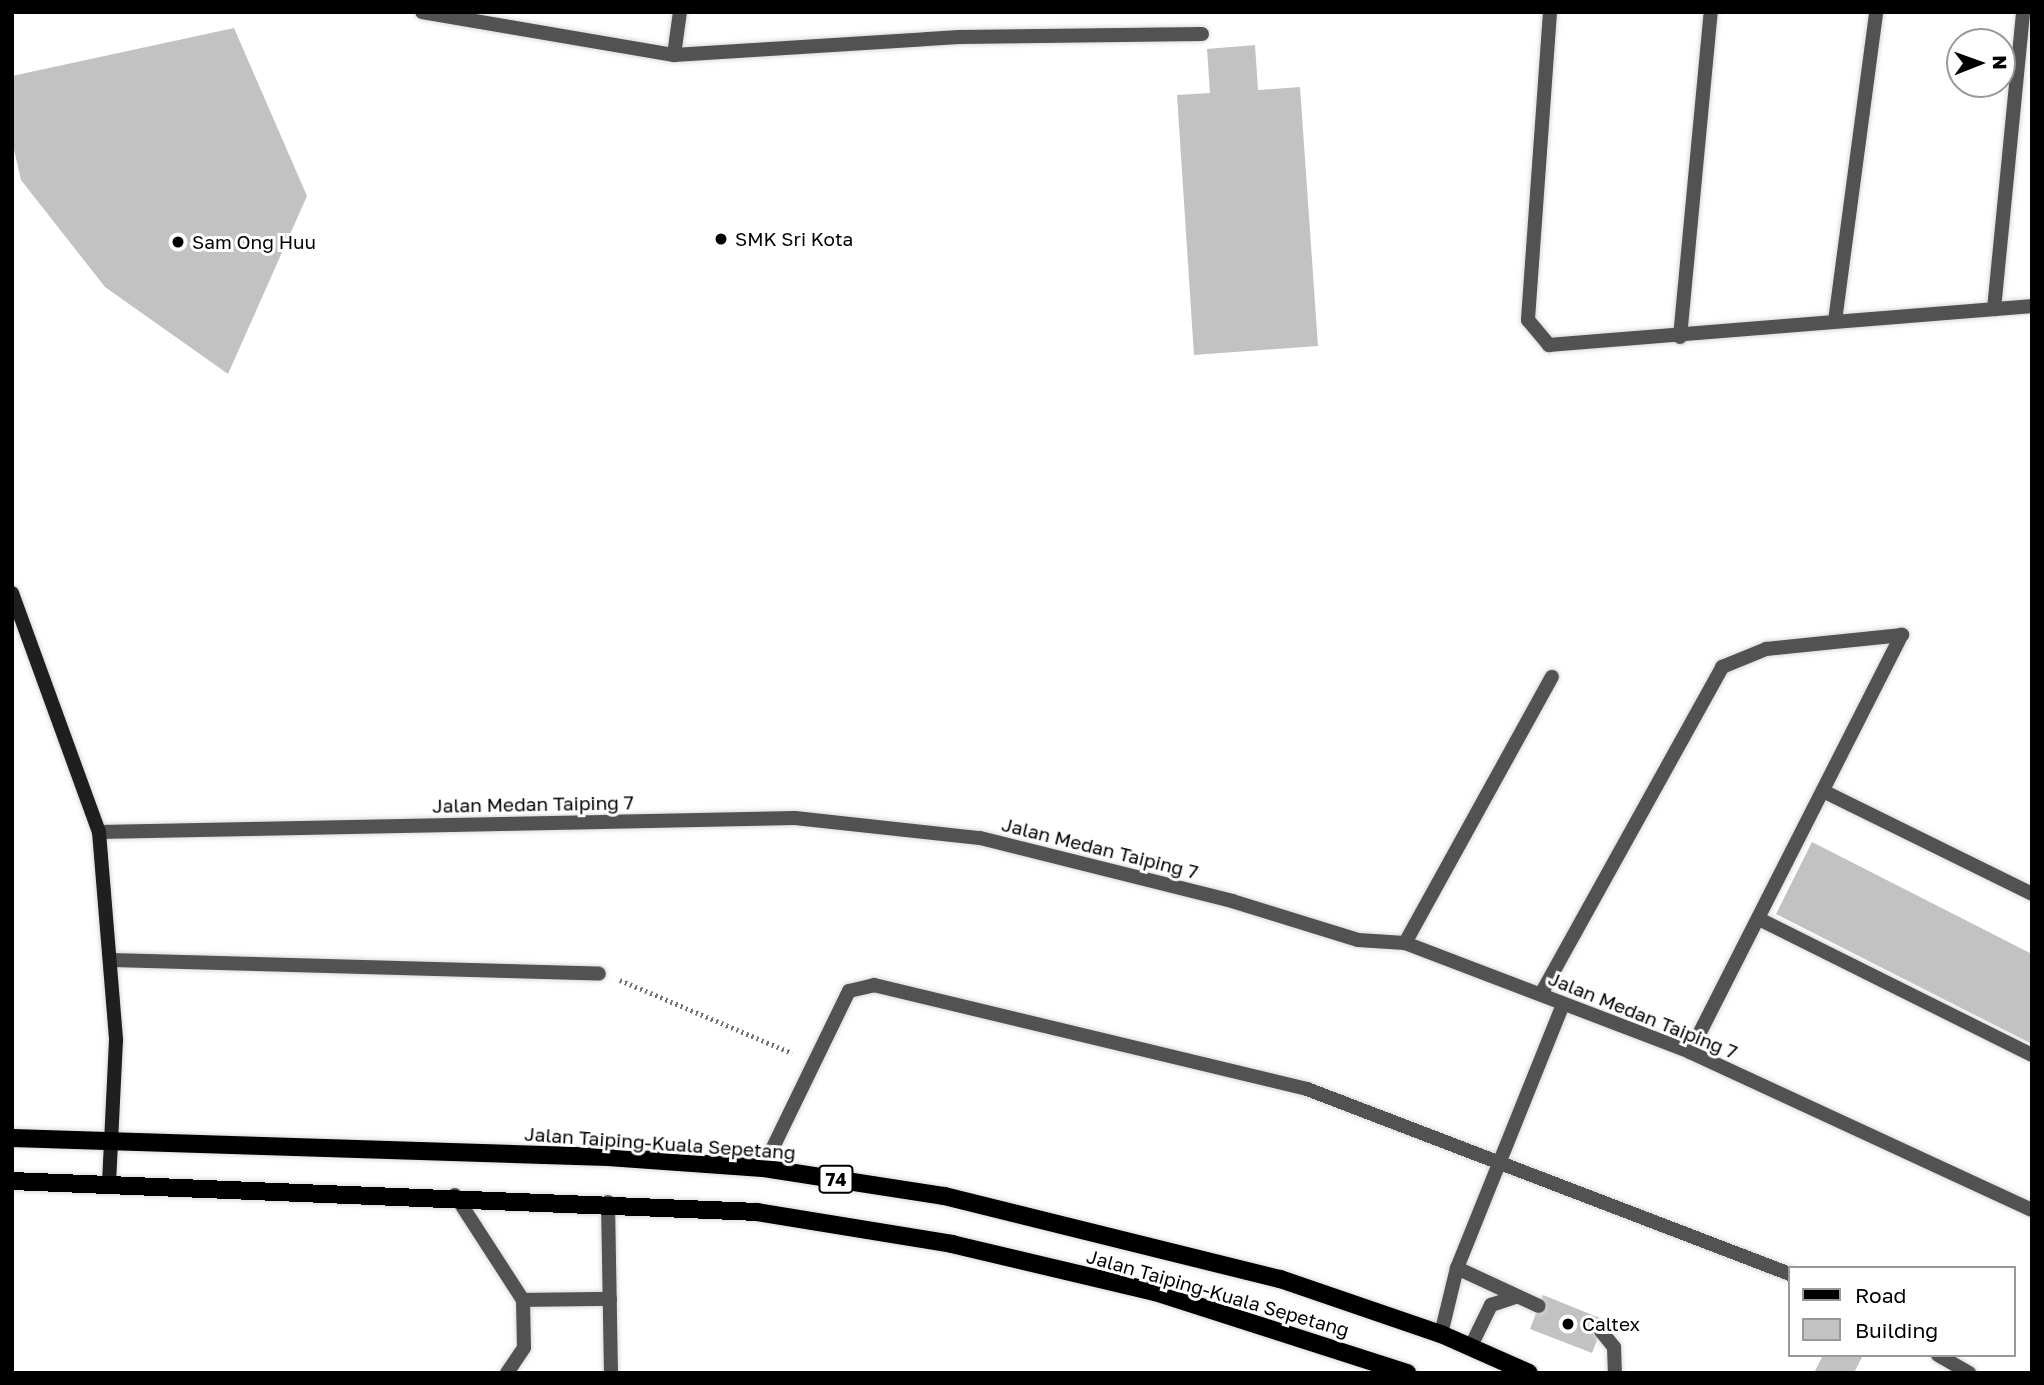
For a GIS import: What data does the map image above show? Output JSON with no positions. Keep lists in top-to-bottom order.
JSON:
{
  "streets": {
    "main road": ["Jalan Taiping-Kuala Sepetang", "74"],
    "street": ["Jalan Medan Taiping 7"]
  },
  "places": ["SMK Sri Kota", "Sam Ong Huu", "Caltex"],
  "legend": ["Road", "Building"],
  "north": "right"
}
